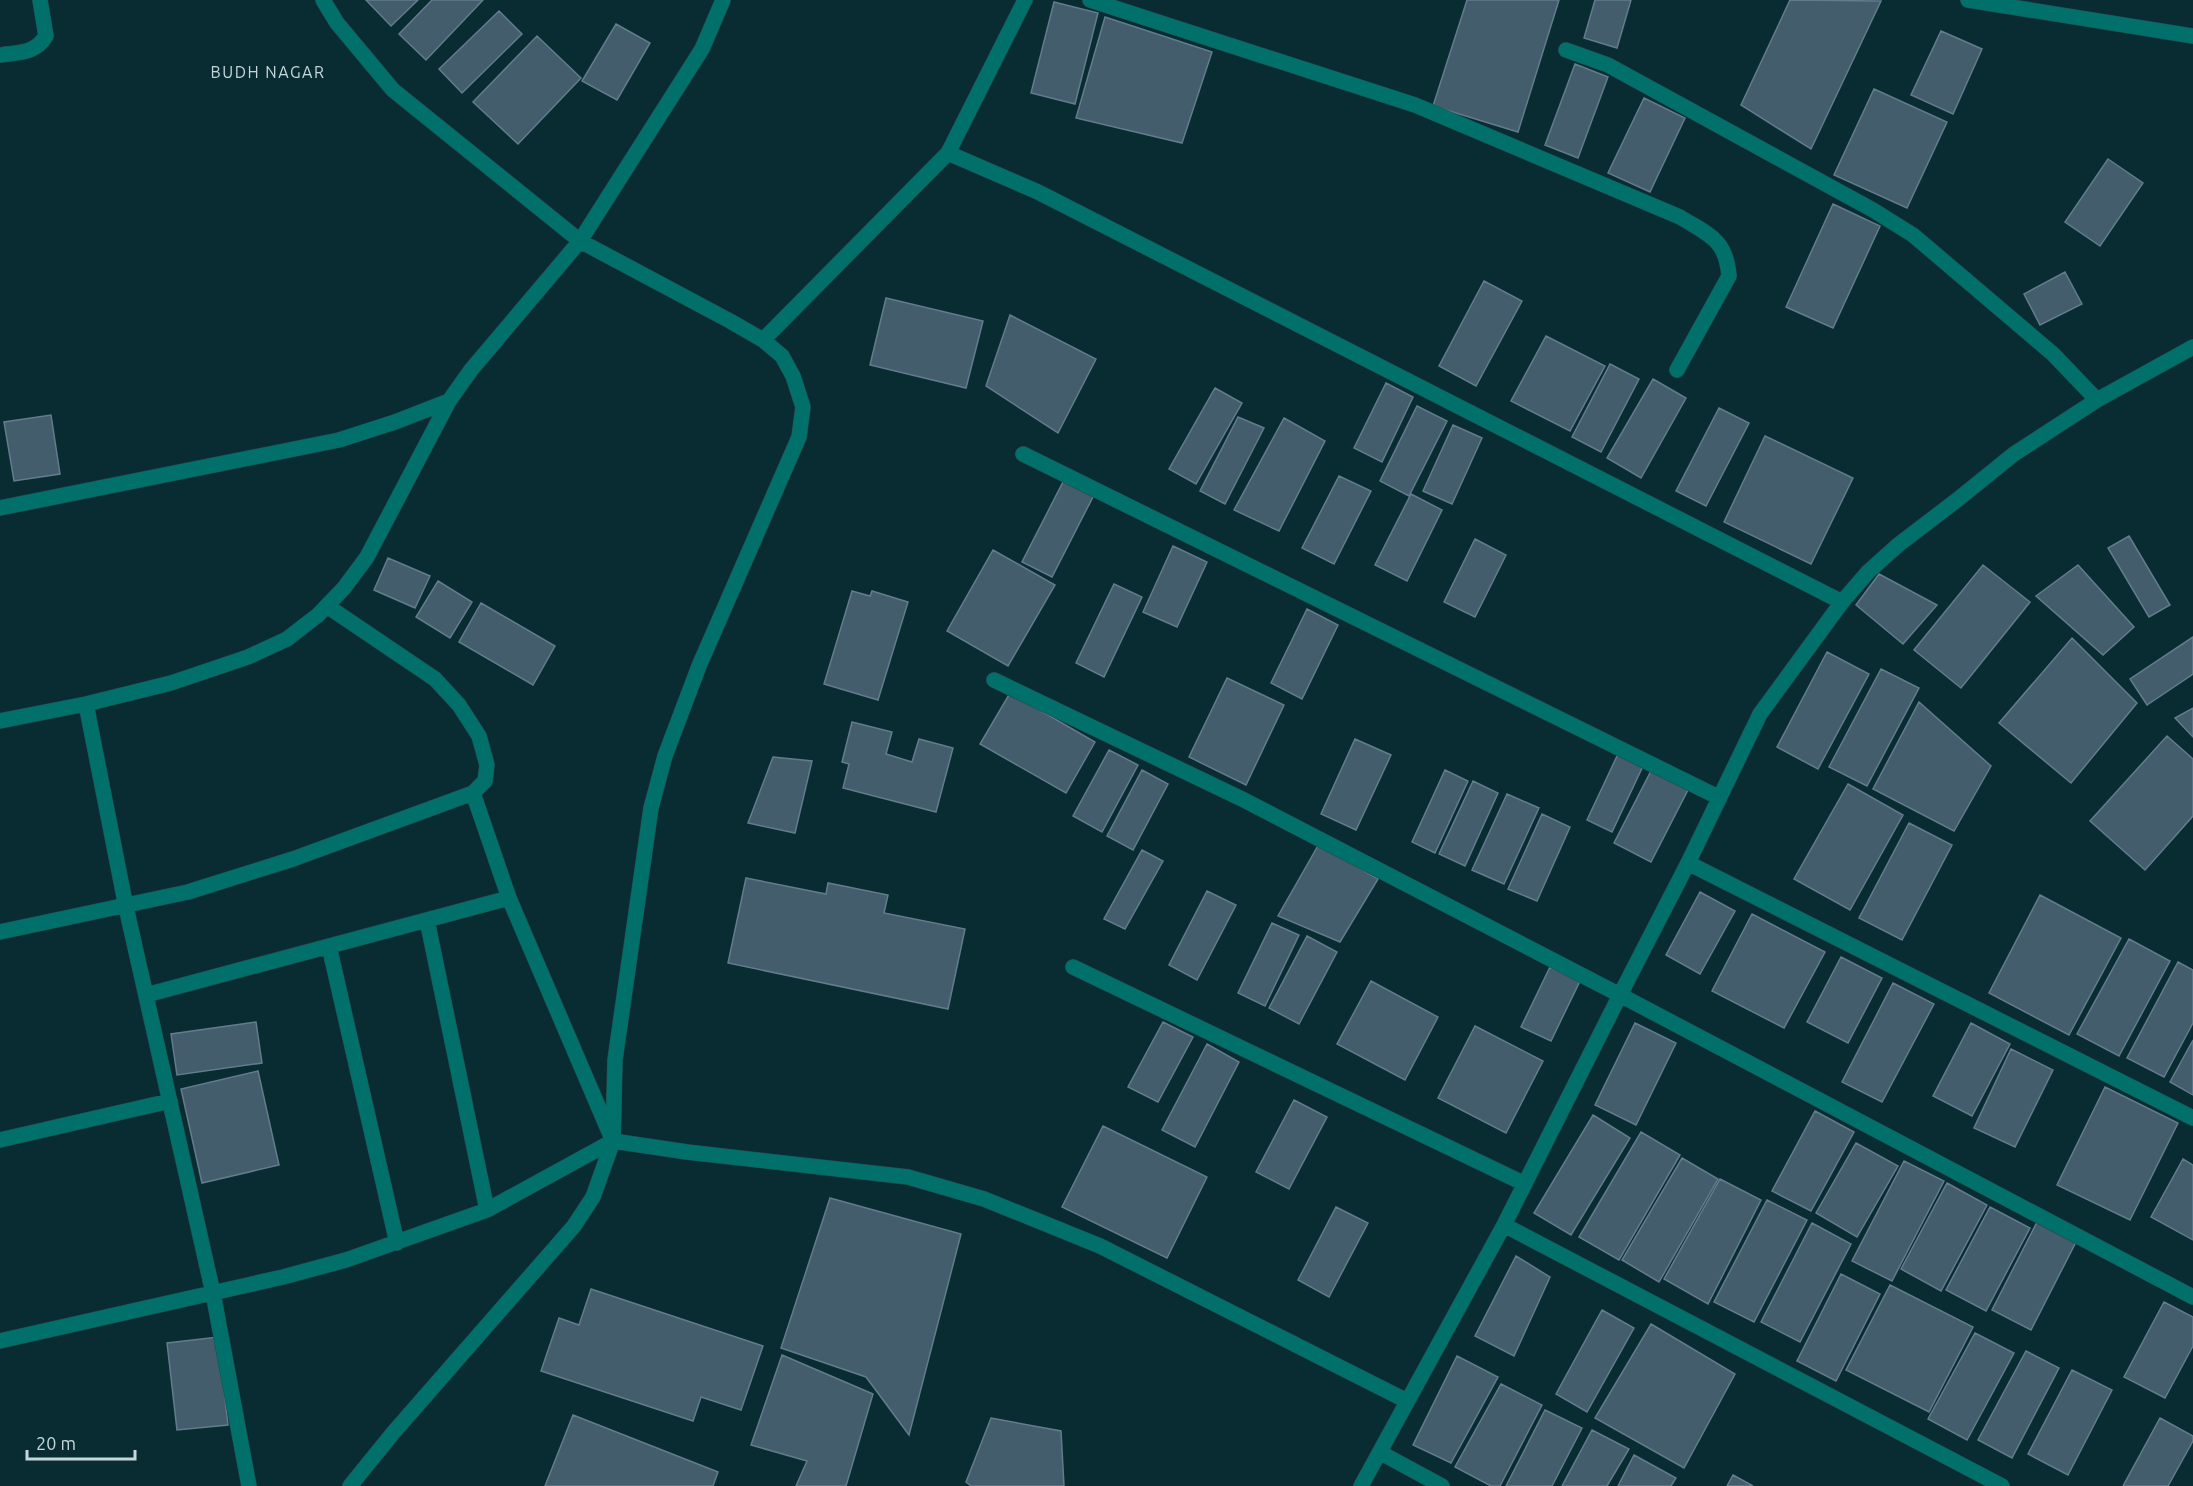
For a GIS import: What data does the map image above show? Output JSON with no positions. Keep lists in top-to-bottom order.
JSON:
{
  "districts": ["BUDH NAGAR"],
  "scale_bar": "20 m"
}
